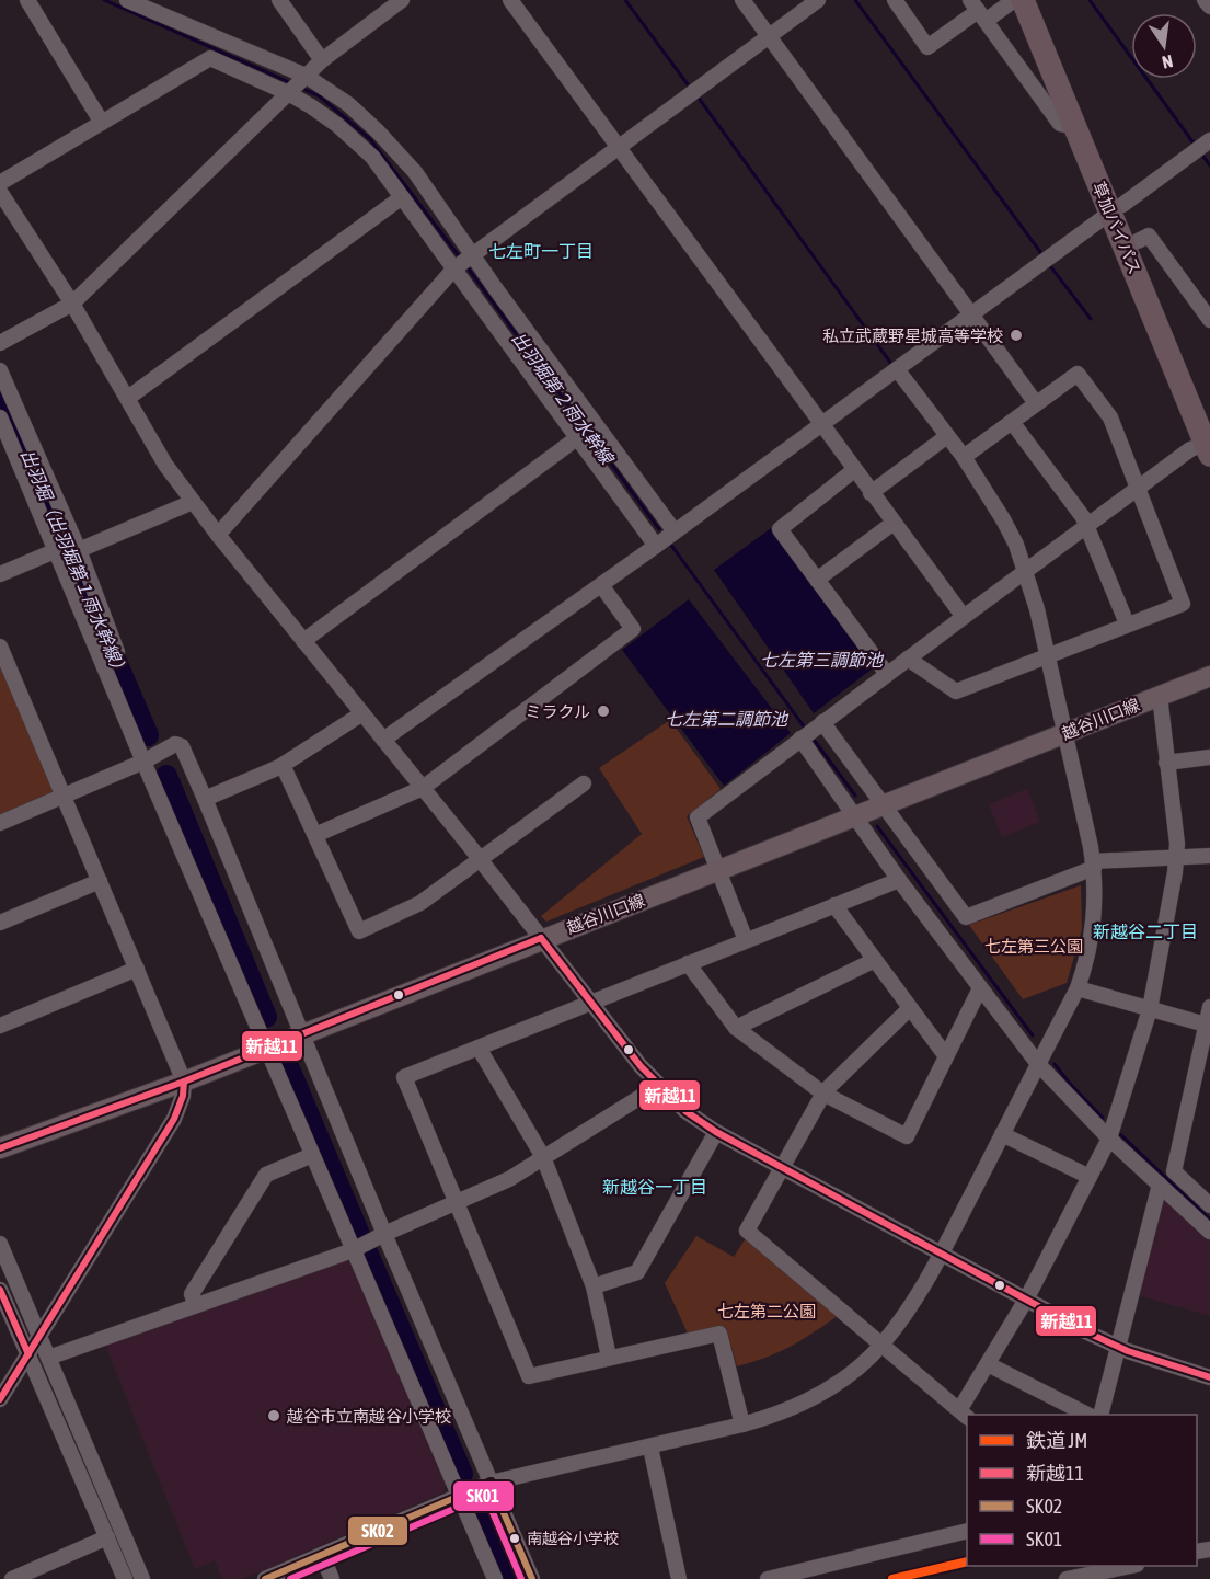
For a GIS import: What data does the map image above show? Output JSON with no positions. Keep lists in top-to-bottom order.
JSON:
{
  "streets": {
    "highway": ["草加バイパス"],
    "main road": ["越谷川口線"]
  },
  "districts": ["七左町一丁目", "新越谷二丁目", "新越谷一丁目"],
  "water": [
    "出羽堀第２雨水幹線",
    "出羽堀（出羽堀第１雨水幹線）",
    "七左第三調節池",
    "七左第二調節池"
  ],
  "parks": ["七左第三公園", "七左第二公園"],
  "places": [
    "私立武蔵野星城高等学校",
    "ミラクル",
    "越谷市立南越谷小学校",
    "南越谷小学校"
  ],
  "lines": [
    "transit line 新越11",
    "transit line SK02",
    "transit line SK01",
    "rail line JM"
  ],
  "legend": [
    "鉄道 JM",
    "新越11",
    "SK02",
    "SK01"
  ],
  "north": "bottom"
}
